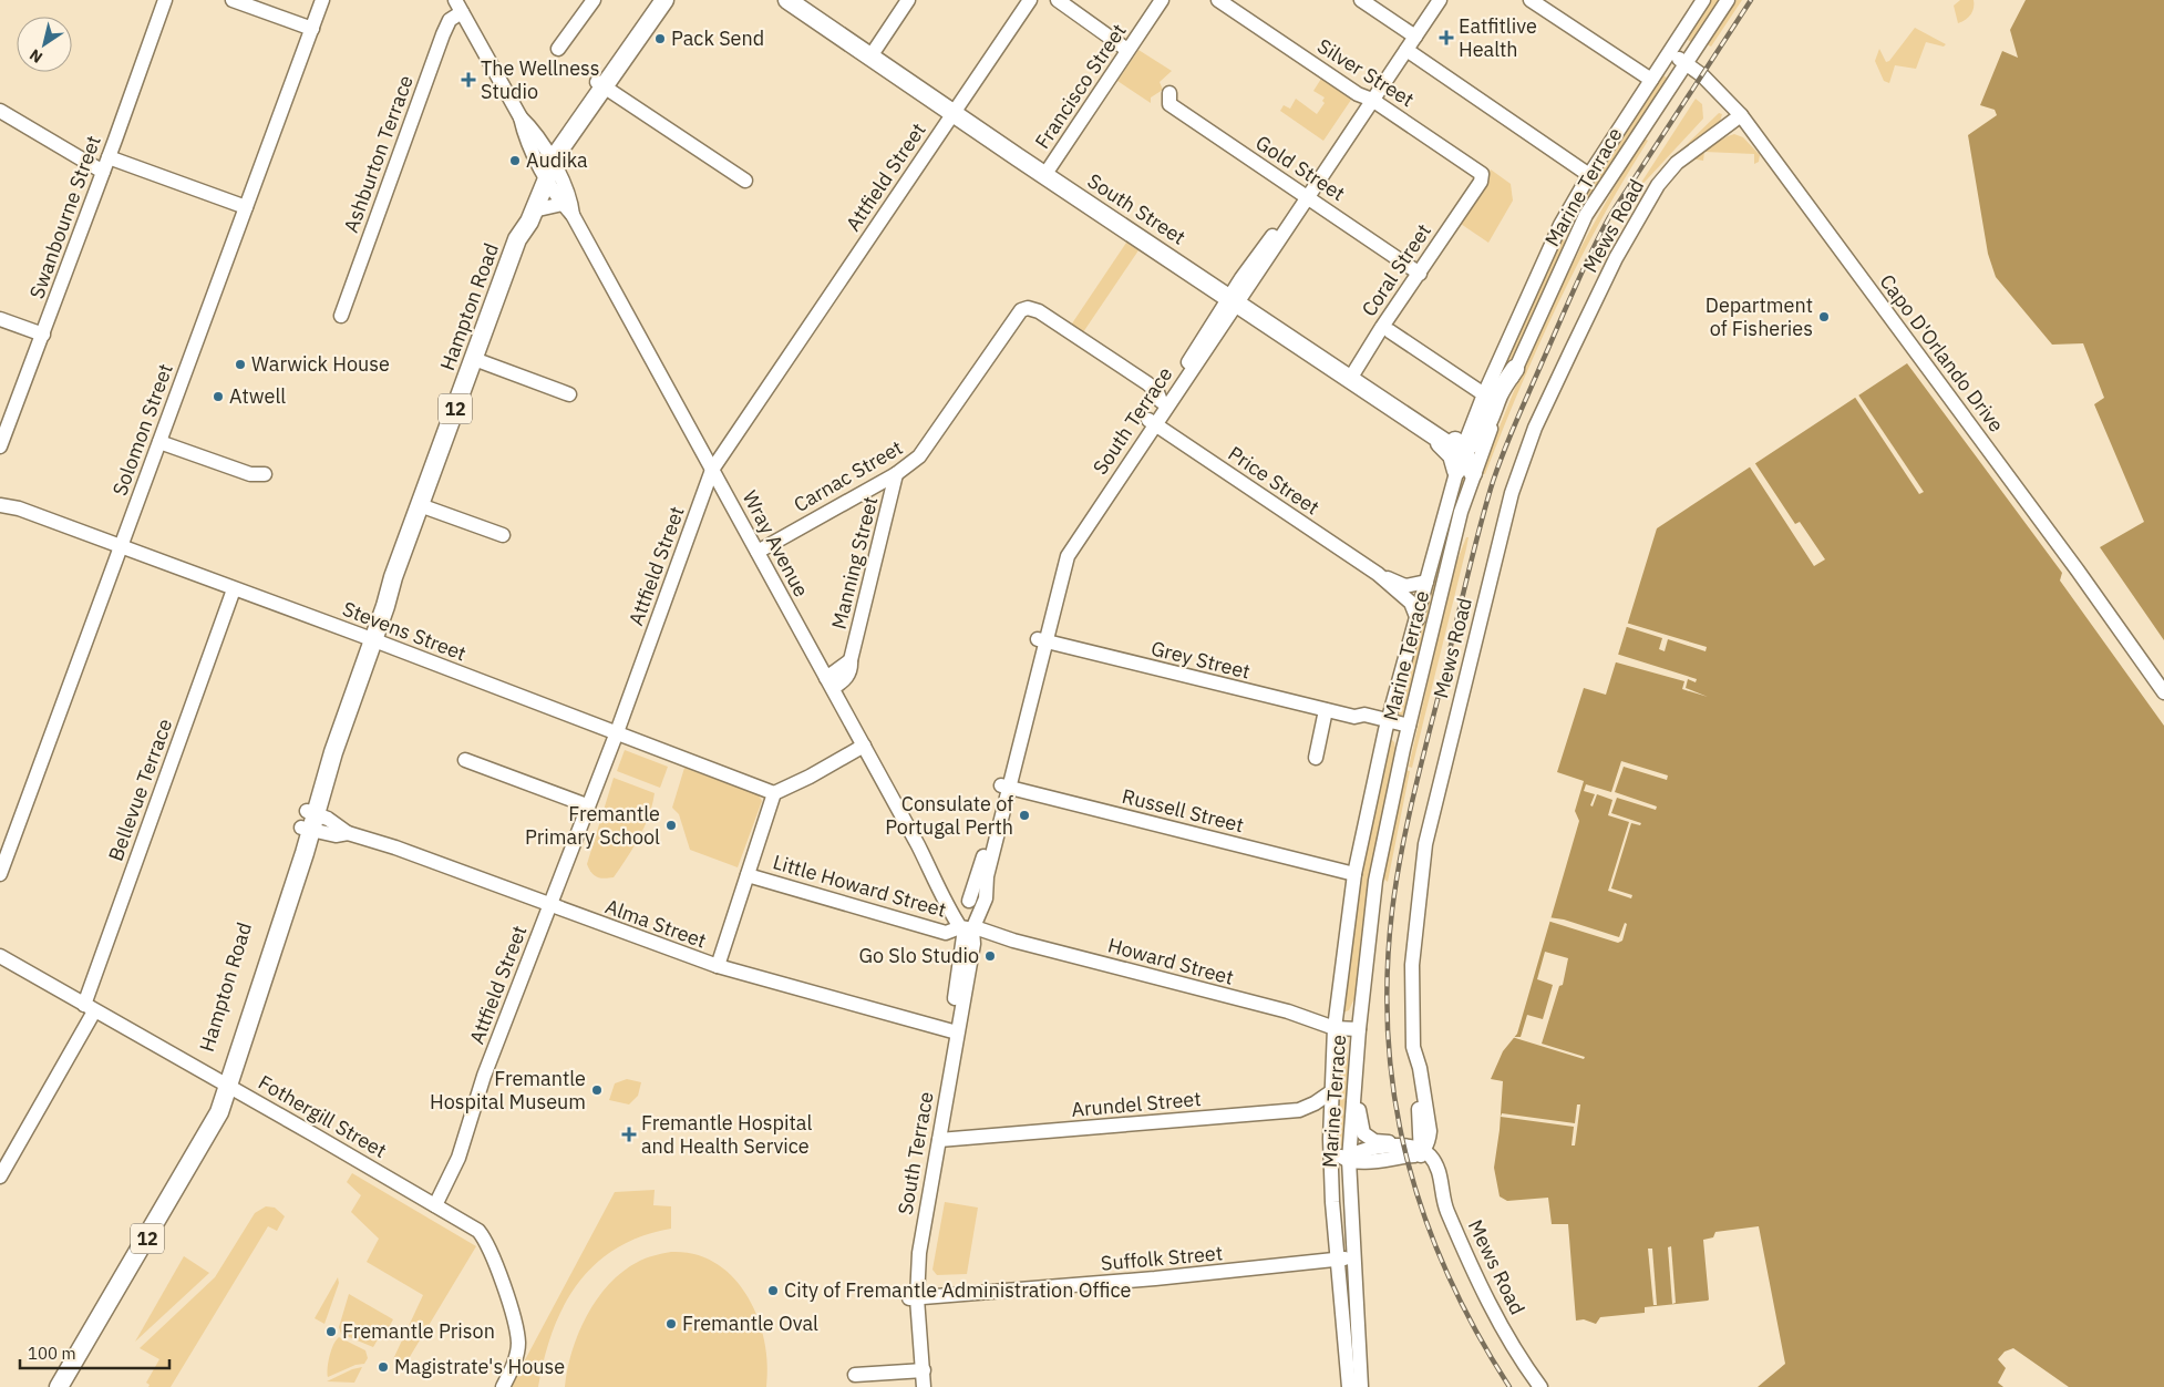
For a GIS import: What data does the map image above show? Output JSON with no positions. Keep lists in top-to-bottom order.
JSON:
{
  "streets": {
    "main road": ["South Street", "Hampton Road", "12"],
    "street": [
      "Silver Street",
      "Francisco Street",
      "Ashburton Terrace",
      "Gold Street",
      "Attfield Street",
      "Marine Terrace",
      "Swanbourne Street",
      "Mews Road",
      "Coral Street",
      "Capo D'Orlando Drive",
      "South Terrace",
      "Solomon Street",
      "Carnac Street",
      "Price Street",
      "Wray Avenue",
      "Manning Street",
      "Stevens Street",
      "Grey Street",
      "Bellevue Terrace",
      "Russell Street",
      "Little Howard Street",
      "Alma Street",
      "Howard Street",
      "Arundel Street",
      "Fothergill Street",
      "Suffolk Street"
    ]
  },
  "crossings": [
    ["Silver Street", "Coral Street"],
    ["Silver Street", "South Terrace"],
    ["Francisco Street", "South Street"],
    ["Ashburton Terrace", "Wray Avenue"],
    ["Gold Street", "Coral Street"],
    ["Gold Street", "South Terrace"],
    ["Attfield Street", "South Street"],
    ["Attfield Street", "Wray Avenue"],
    ["Attfield Street", "Stevens Street"],
    ["Attfield Street", "Alma Street"],
    ["Attfield Street", "Fothergill Street"],
    ["Marine Terrace", "South Street"],
    ["Marine Terrace", "Capo D'Orlando Drive"],
    ["Marine Terrace", "Price Street"],
    ["Marine Terrace", "Grey Street"],
    ["Marine Terrace", "Russell Street"],
    ["Marine Terrace", "Howard Street"],
    ["Marine Terrace", "Arundel Street"],
    ["Marine Terrace", "Suffolk Street"],
    ["South Street", "Coral Street"],
    ["South Street", "South Terrace"],
    ["Mews Road", "Capo D'Orlando Drive"],
    ["Hampton Road", "Wray Avenue"],
    ["Hampton Road", "Stevens Street"],
    ["Hampton Road", "Alma Street"],
    ["Hampton Road", "Fothergill Street"],
    ["South Terrace", "Carnac Street"],
    ["South Terrace", "Price Street"],
    ["South Terrace", "Wray Avenue"],
    ["South Terrace", "Grey Street"],
    ["South Terrace", "Russell Street"],
    ["South Terrace", "Little Howard Street"],
    ["South Terrace", "Alma Street"],
    ["South Terrace", "Howard Street"],
    ["South Terrace", "Arundel Street"],
    ["South Terrace", "Suffolk Street"],
    ["Solomon Street", "Stevens Street"],
    ["Carnac Street", "Wray Avenue"],
    ["Carnac Street", "Manning Street"],
    ["Wray Avenue", "Manning Street"],
    ["Wray Avenue", "Little Howard Street"],
    ["Wray Avenue", "Howard Street"],
    ["Stevens Street", "Bellevue Terrace"],
    ["Bellevue Terrace", "Fothergill Street"],
    ["Little Howard Street", "Howard Street"]
  ],
  "places": {
    "health": ["Eatfitlive Health", "The Wellness Studio", "Fremantle Hospital and Health Service"],
    "other": [
      "Pack Send",
      "Audika",
      "Department of Fisheries",
      "Warwick House",
      "Atwell",
      "Consulate of Portugal Perth",
      "Fremantle Primary School",
      "Go Slo Studio",
      "Fremantle Hospital Museum",
      "City of Fremantle Administration Office",
      "Fremantle Oval",
      "Fremantle Prison",
      "Magistrate's House"
    ]
  },
  "scale_bar": "100 m",
  "north": "bottom left"
}
